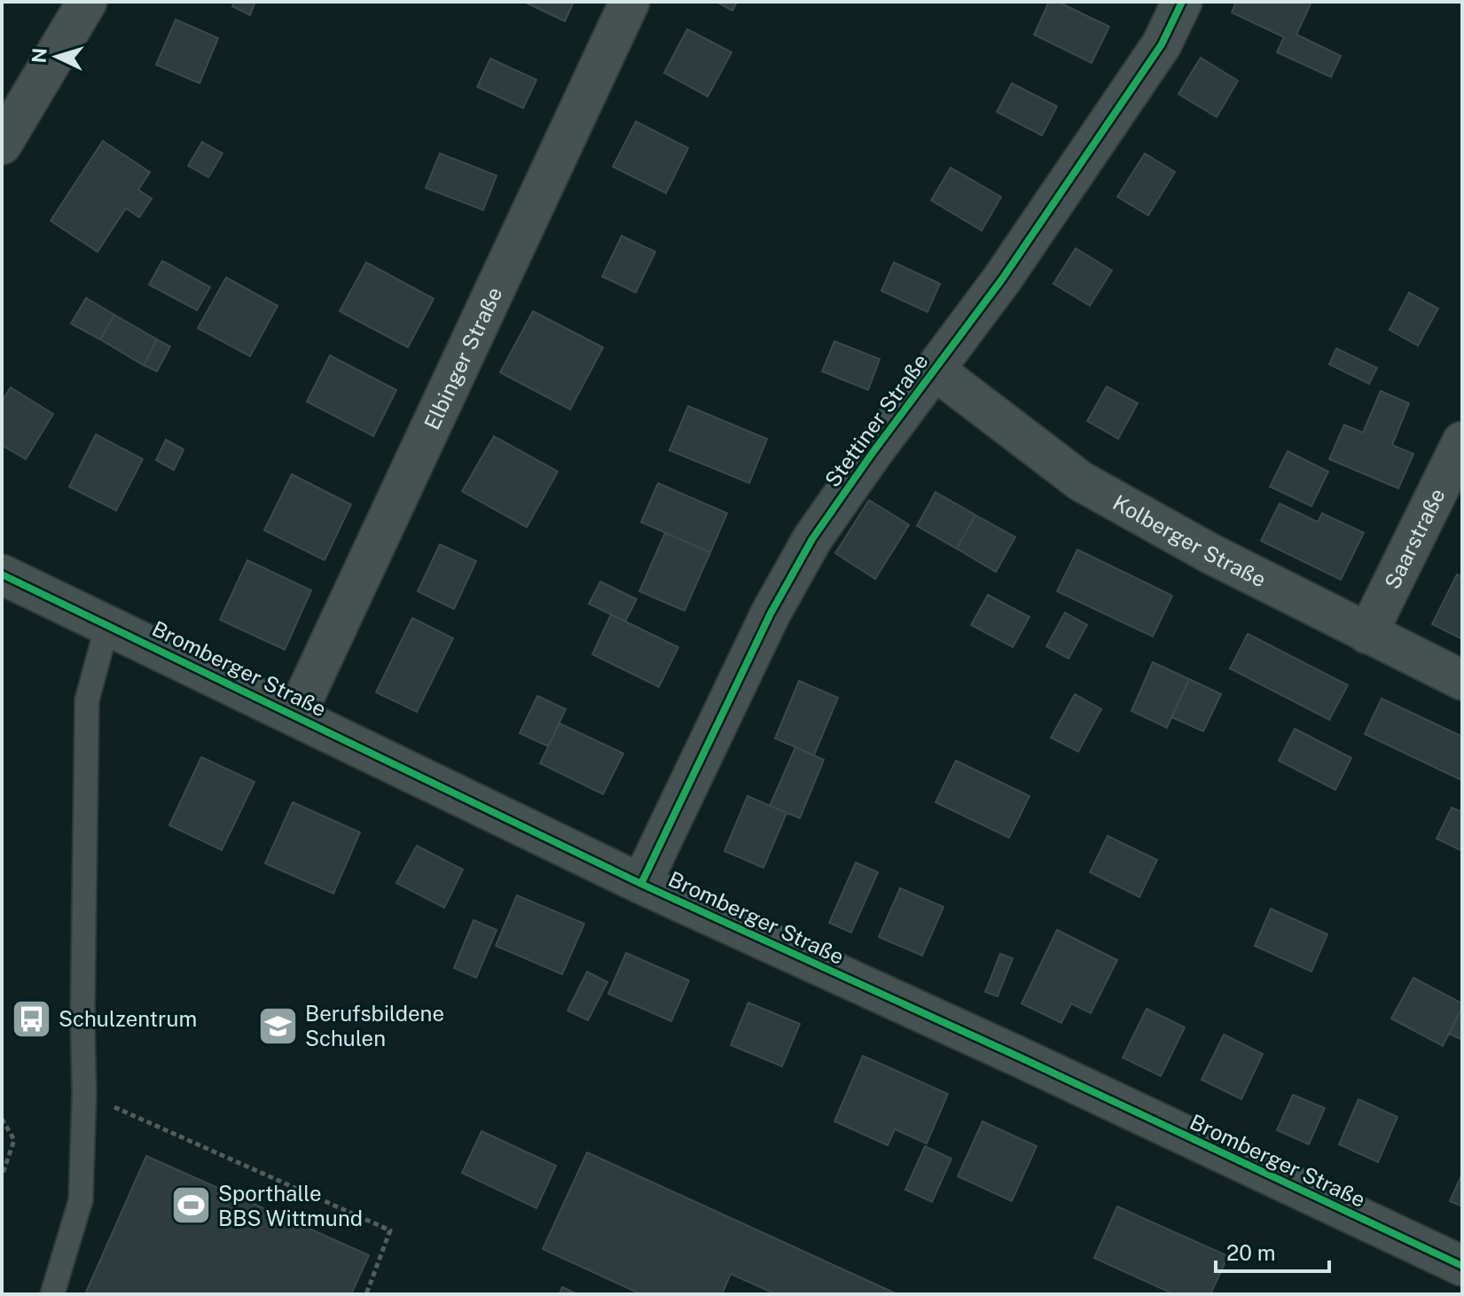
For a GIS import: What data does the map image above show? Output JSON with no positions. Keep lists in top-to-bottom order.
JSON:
{
  "streets": {
    "street": [
      "Elbinger Straße",
      "Stettiner Straße",
      "Saarstraße",
      "Kolberger Straße",
      "Bromberger Straße"
    ]
  },
  "crossings": [
    ["Elbinger Straße", "Bromberger Straße"],
    ["Stettiner Straße", "Kolberger Straße"],
    ["Stettiner Straße", "Bromberger Straße"],
    ["Saarstraße", "Kolberger Straße"]
  ],
  "places": {
    "bus stop": ["Schulzentrum"],
    "school or university": ["Berufsbildene Schulen"],
    "sports": ["Sporthalle BBS Wittmund"]
  },
  "scale_bar": "20 m",
  "north": "left"
}
